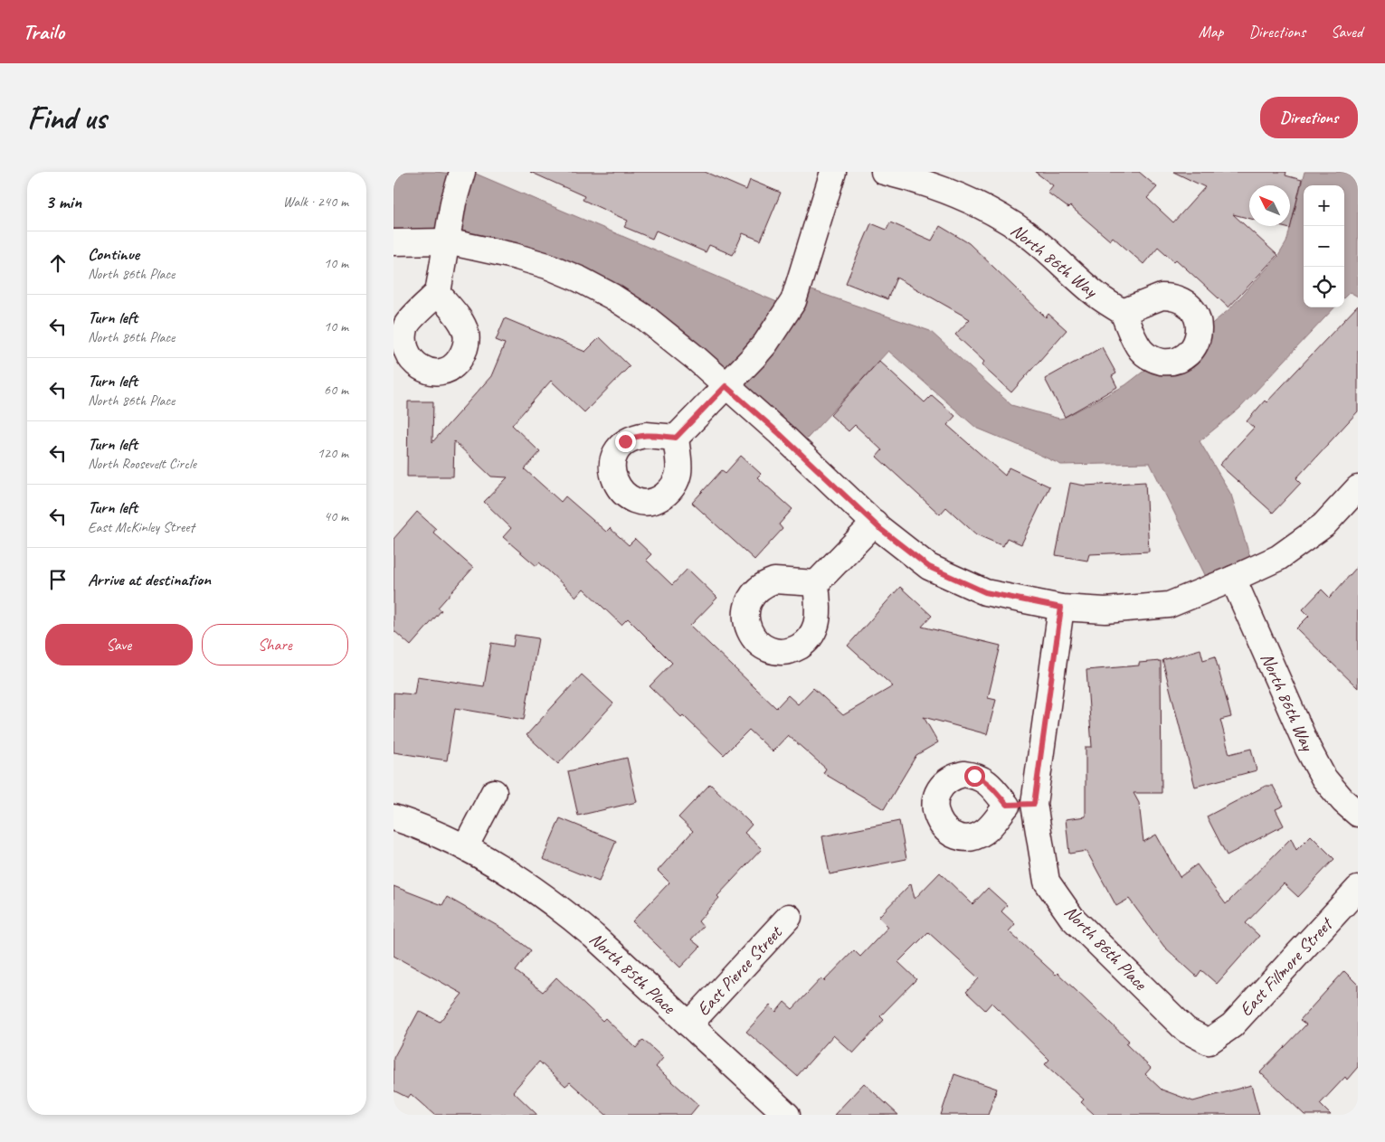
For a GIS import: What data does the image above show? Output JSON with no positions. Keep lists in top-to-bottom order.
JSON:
{
  "streets": {
    "street": [
      "North 86th Way",
      "North 86th Place",
      "East Fillmore Street",
      "East Pierce Street",
      "North 85th Place"
    ]
  },
  "crossings": [
    ["North 86th Place", "East Fillmore Street"],
    ["East Pierce Street", "North 85th Place"]
  ],
  "north": "top left",
  "page": {
    "header": "Trailo",
    "nav": ["Map", "Directions", "Saved"],
    "buttons": [
      "Directions",
      ["Save", "Share"]
    ],
    "title": "Find us",
    "heading": ["3 min", "Walk · 240 m"],
    "map_buttons": ["+", "−"],
    "list": [
      ["Continue", "North 86th Place", "10 m"],
      ["Turn left", "North 86th Place", "10 m"],
      ["Turn left", "North 86th Place", "60 m"],
      ["Turn left", "North Roosevelt Circle", "120 m"],
      ["Turn left", "East McKinley Street", "40 m"],
      "Arrive at destination"
    ]
  }
}
